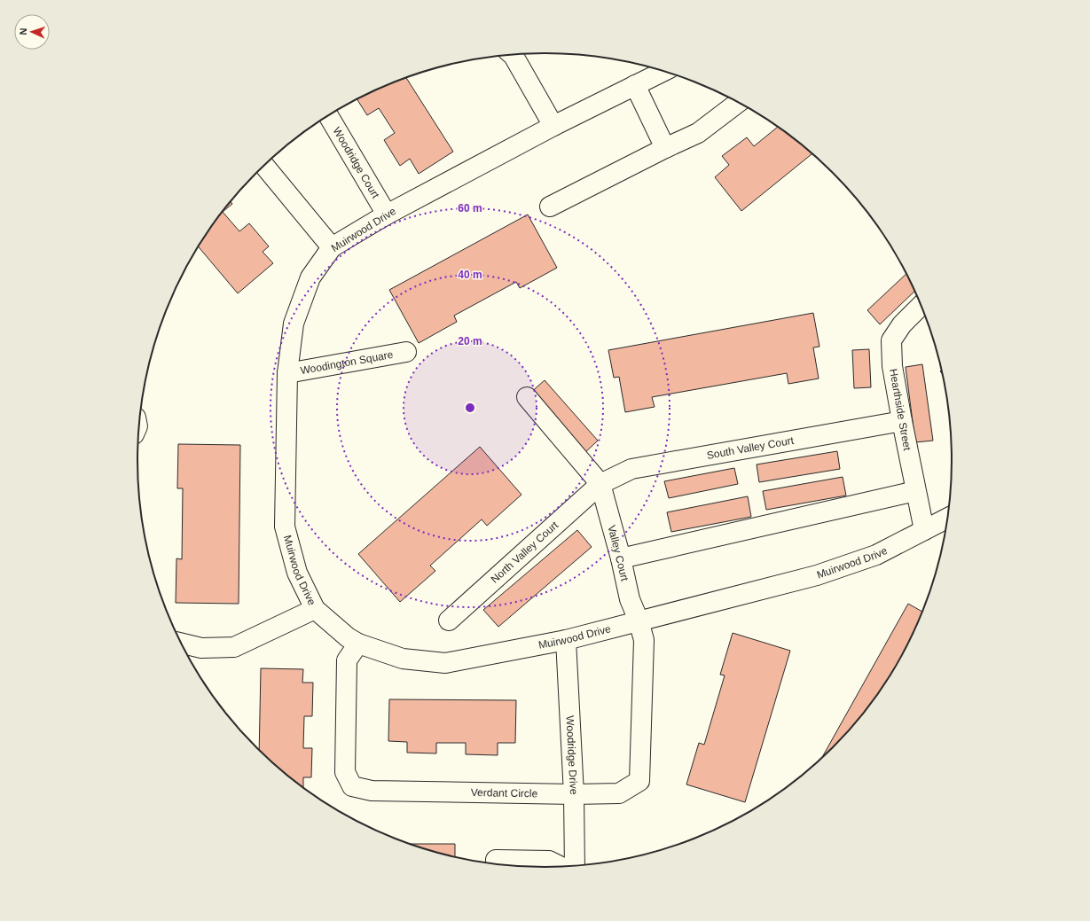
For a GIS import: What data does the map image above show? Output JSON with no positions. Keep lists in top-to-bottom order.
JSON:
{
  "streets": {
    "street": [
      "Woodridge Court",
      "Muirwood Drive",
      "Woodington Square",
      "Hearthside Street",
      "South Valley Court",
      "North Valley Court",
      "Valley Court",
      "Woodridge Drive",
      "Verdant Circle"
    ]
  },
  "crossings": [
    ["Woodridge Court", "Muirwood Drive"],
    ["Muirwood Drive", "Woodington Square"],
    ["Muirwood Drive", "Hearthside Street"],
    ["Muirwood Drive", "Valley Court"],
    ["Muirwood Drive", "Woodridge Drive"],
    ["Muirwood Drive", "Verdant Circle"],
    ["Hearthside Street", "South Valley Court"],
    ["South Valley Court", "North Valley Court"],
    ["South Valley Court", "Valley Court"],
    ["North Valley Court", "Valley Court"],
    ["Valley Court", "Verdant Circle"],
    ["Woodridge Drive", "Verdant Circle"]
  ],
  "north": "left",
  "rings": ["60 m", "40 m", "20 m"]
}
